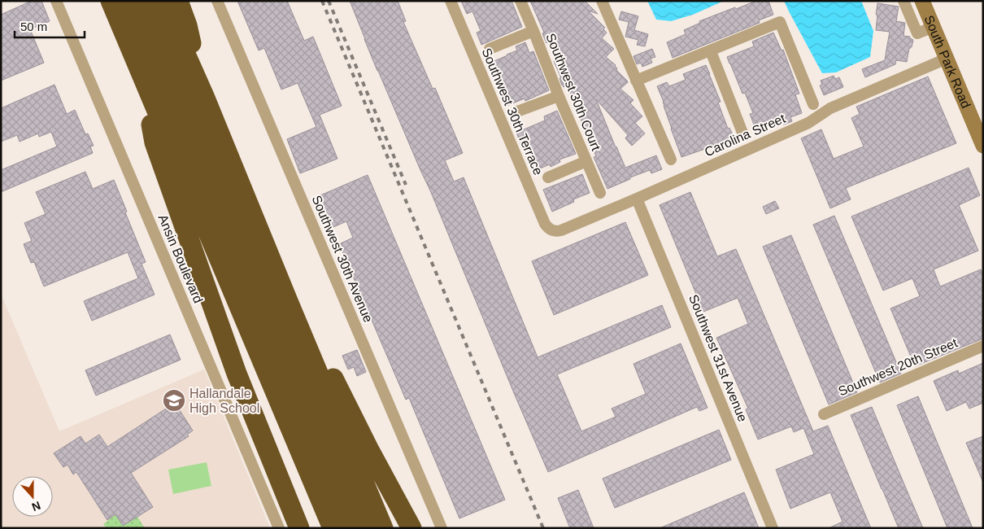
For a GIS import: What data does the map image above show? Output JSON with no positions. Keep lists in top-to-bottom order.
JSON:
{
  "streets": {
    "street": [
      "South Park Road",
      "Southwest 30th Court",
      "Southwest 30th Terrace",
      "Carolina Street",
      "Ansin Boulevard",
      "Southwest 30th Avenue",
      "Southwest 31st Avenue",
      "Southwest 20th Street"
    ]
  },
  "crossings": [
    ["South Park Road", "Carolina Street"],
    ["Southwest 30th Terrace", "Carolina Street"],
    ["Carolina Street", "Southwest 31st Avenue"]
  ],
  "places": {
    "school or university": ["Hallandale High School"]
  },
  "scale_bar": "50 m",
  "north": "bottom"
}
